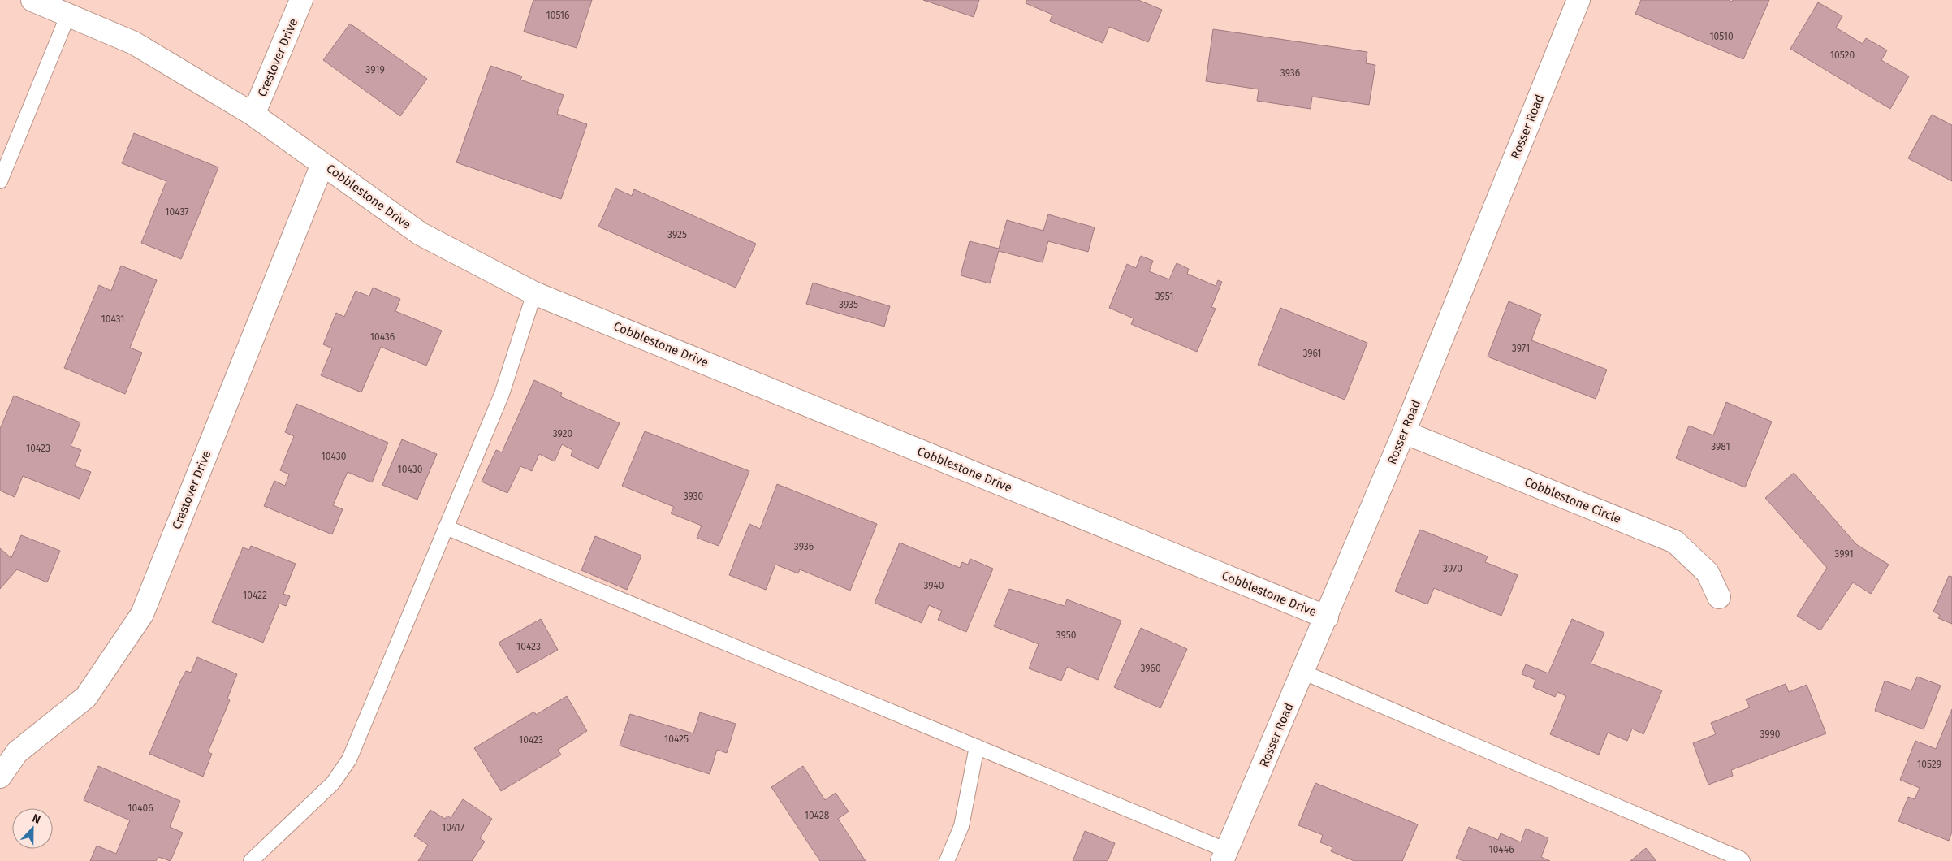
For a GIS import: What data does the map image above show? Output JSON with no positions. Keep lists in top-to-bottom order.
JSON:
{
  "streets": {
    "street": [
      "Crestover Drive",
      "Rosser Road",
      "Cobblestone Drive",
      "Cobblestone Circle"
    ]
  },
  "crossings": [
    ["Crestover Drive", "Cobblestone Drive"],
    ["Rosser Road", "Cobblestone Drive"],
    ["Rosser Road", "Cobblestone Circle"]
  ],
  "house_numbers": [
    "10516",
    "10510",
    "10520",
    "3919",
    "3936",
    "10437",
    "3925",
    "3951",
    "3935",
    "10431",
    "10436",
    "3971",
    "3961",
    "3920",
    "3981",
    "10423",
    "10430",
    "10430",
    "3930",
    "3936",
    "3991",
    "3970",
    "3940",
    "10422",
    "3950",
    "10423",
    "3960",
    "3990",
    "10425",
    "10423",
    "10529",
    "10406",
    "10428",
    "10417",
    "10446"
  ],
  "north": "top"
}
